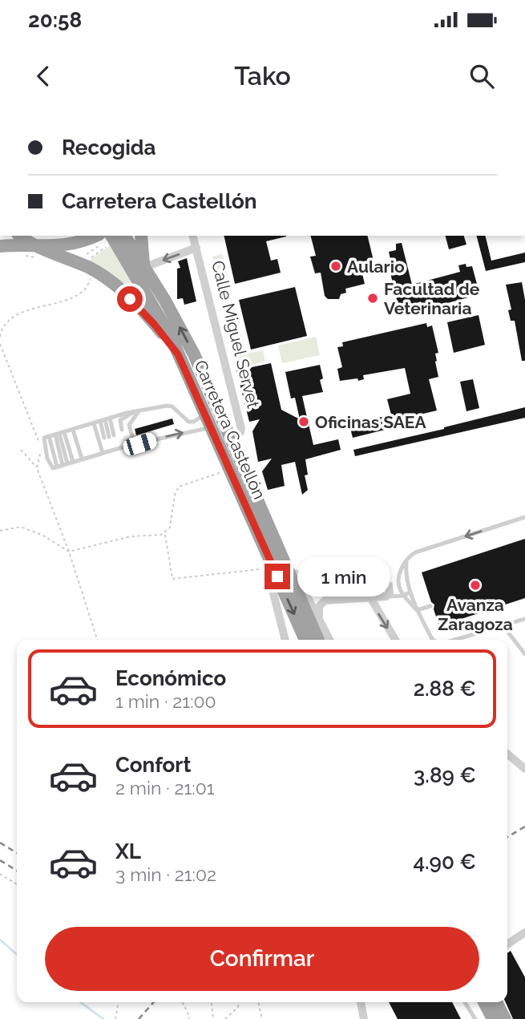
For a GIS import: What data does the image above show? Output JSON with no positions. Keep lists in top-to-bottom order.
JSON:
{
  "streets": {
    "highway": ["Carretera Castellón"],
    "street": ["Calle Miguel Servet"]
  },
  "crossings": [
    ["Calle Miguel Servet", "Carretera Castellón"]
  ],
  "places": [
    "Aulario",
    "Facultad de Veterinaria",
    "Oficinas SAEA",
    "Avanza Zaragoza"
  ],
  "page": {
    "status": "20:58",
    "header": "Tako",
    "banner": ["Recogida", "Carretera Castellón"],
    "bubble": "1 min",
    "list": [
      {
        "name": "Económico",
        "note": "1 min · 21:00",
        "value": "2.88 €"
      },
      {
        "name": "Confort",
        "note": "2 min · 21:01",
        "value": "3.89 €"
      },
      {
        "name": "XL",
        "note": "3 min · 21:02",
        "value": "4.90 €"
      }
    ],
    "buttons": "Confirmar"
  }
}
